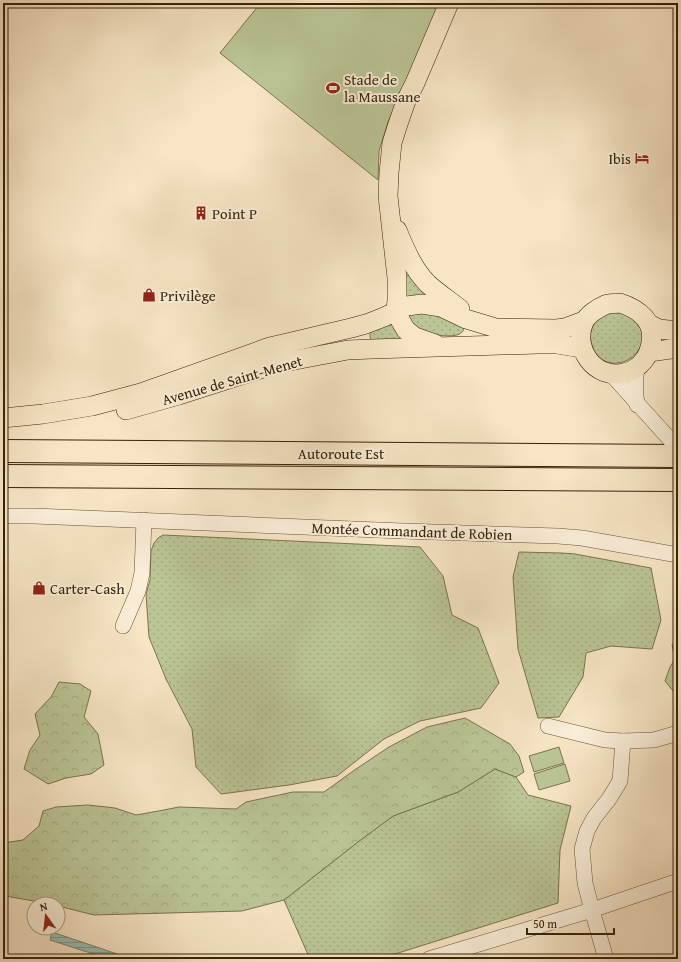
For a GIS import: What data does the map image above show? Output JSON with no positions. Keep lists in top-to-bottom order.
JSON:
{
  "streets": {
    "highway": ["Autoroute Est"],
    "main road": ["Avenue de Saint-Menet"],
    "street": ["Montée Commandant de Robien"]
  },
  "places": {
    "sports": ["Stade de la Maussane"],
    "hotel": ["Ibis"],
    "building": ["Point P"],
    "shop": ["Privilège", "Carter-Cash"]
  },
  "scale_bar": "50 m",
  "north": "top"
}
